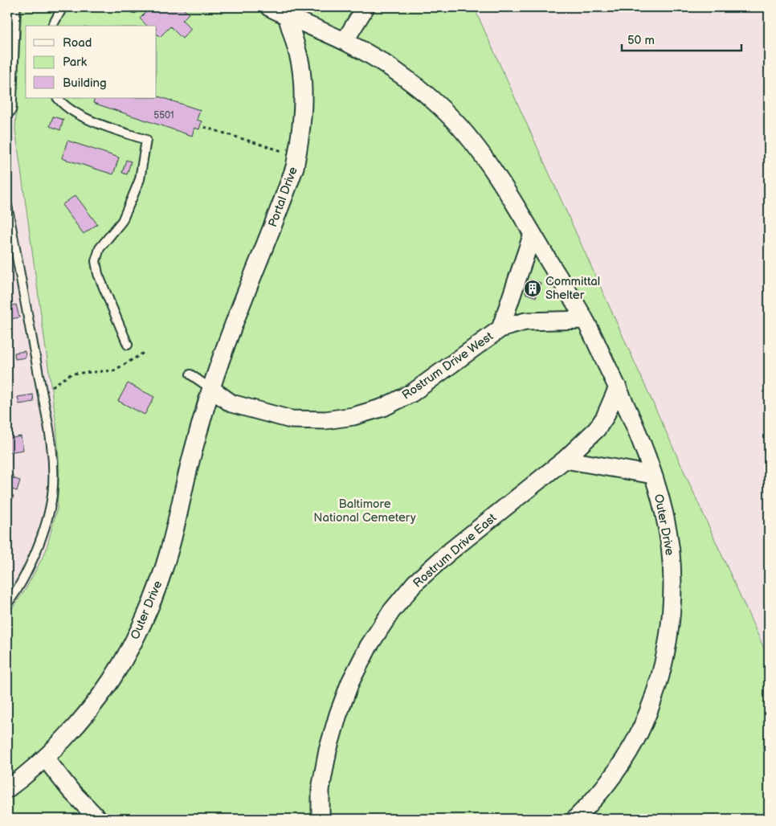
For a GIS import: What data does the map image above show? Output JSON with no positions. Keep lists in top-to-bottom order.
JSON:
{
  "streets": {
    "street": [
      "Portal Drive",
      "Rostrum Drive West",
      "Outer Drive",
      "Rostrum Drive East"
    ]
  },
  "crossings": [
    ["Portal Drive", "Rostrum Drive West"],
    ["Portal Drive", "Outer Drive"],
    ["Rostrum Drive West", "Outer Drive"],
    ["Outer Drive", "Rostrum Drive East"]
  ],
  "parks": ["Baltimore National Cemetery"],
  "places": {
    "building": ["Committal Shelter"]
  },
  "house_numbers": ["5501"],
  "legend": ["Road", "Park", "Building"],
  "scale_bar": "50 m"
}
